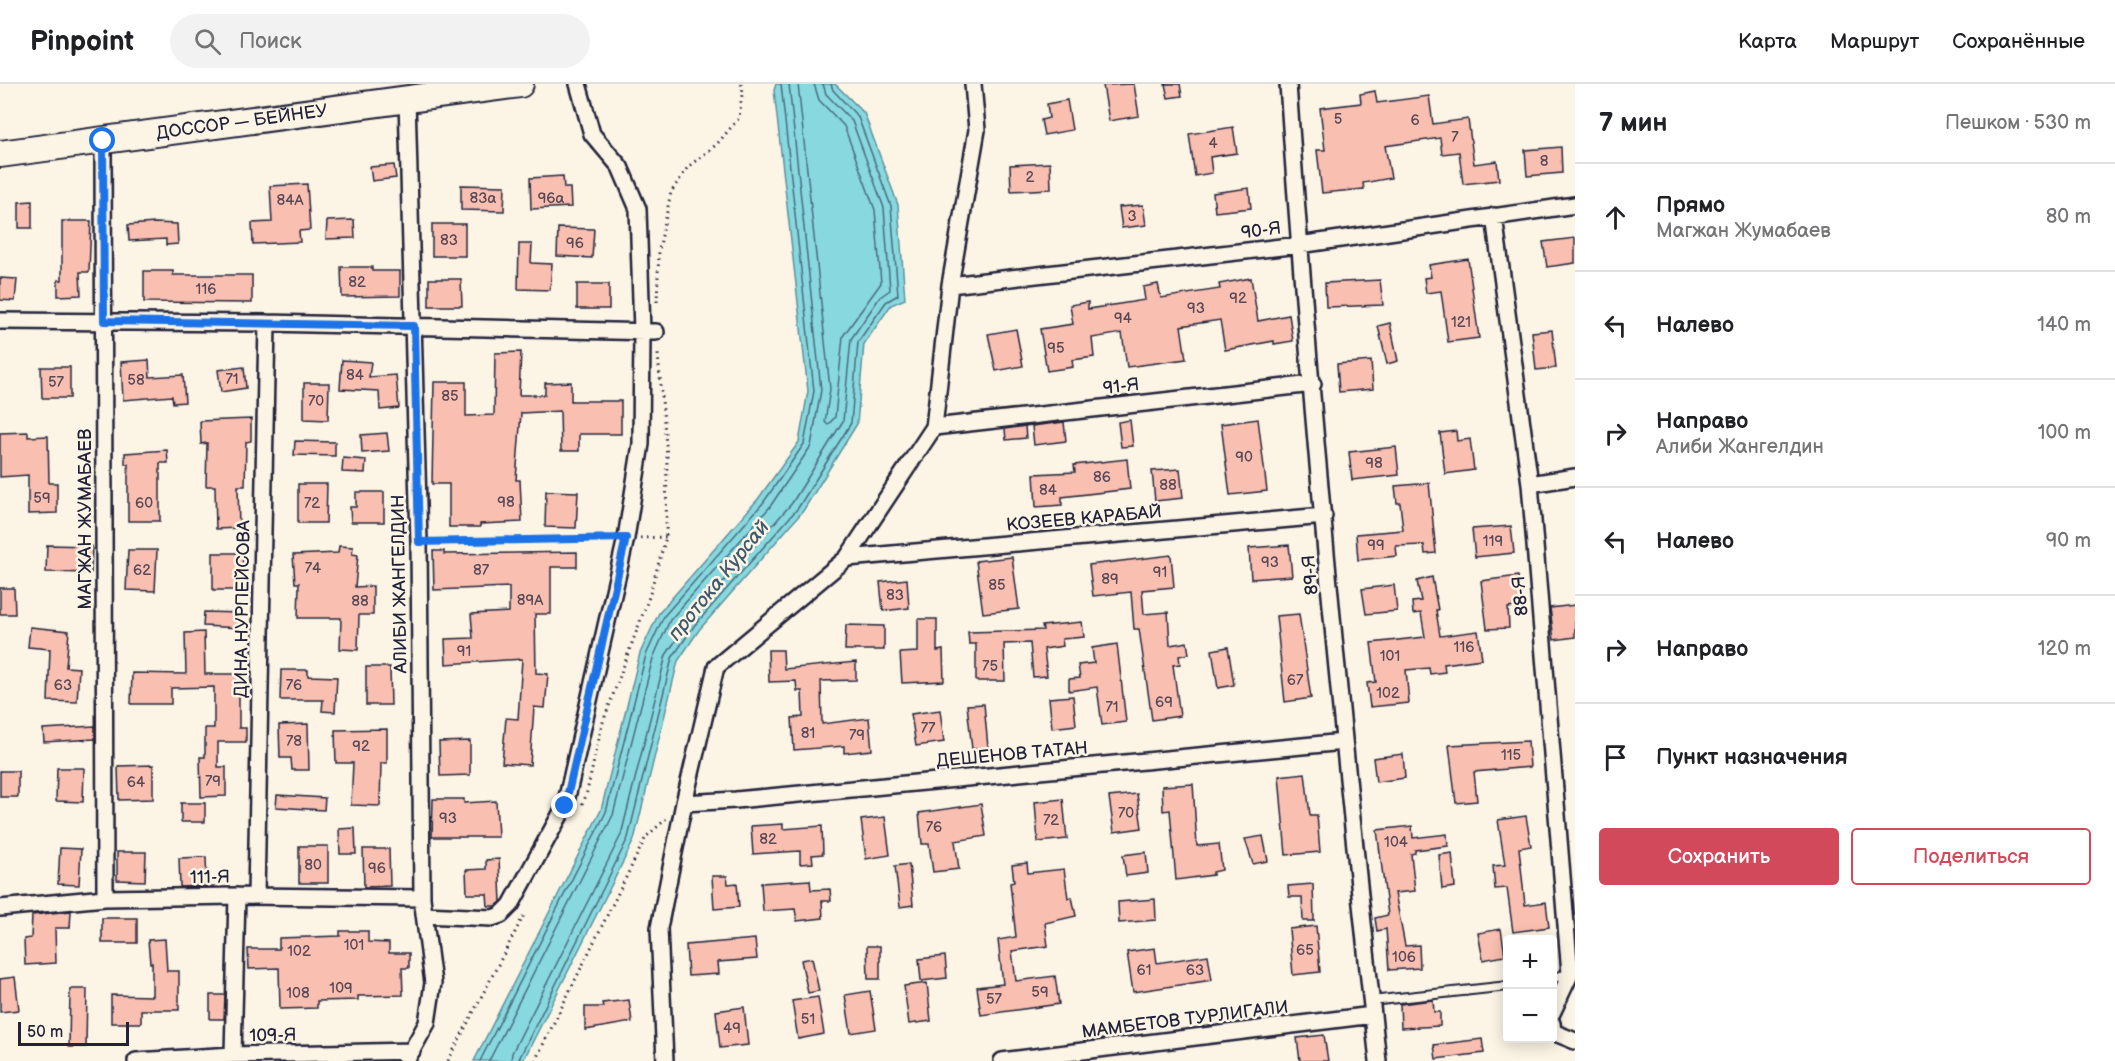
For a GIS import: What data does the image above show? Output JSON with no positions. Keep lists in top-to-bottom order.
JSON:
{
  "streets": {
    "highway": ["ДОССОР — БЕЙНЕУ"],
    "street": [
      "90-Я",
      "91-Я",
      "КОЗЕЕВ КАРАБАЙ",
      "МАГЖАН ЖУМАБАЕВ",
      "89-Я",
      "АЛИБИ ЖАНГЕЛДИН",
      "88-Я",
      "ДИНА НУРПЕЙСОВА",
      "ДЕШЕНОВ ТАТАН",
      "111-Я",
      "МАМБЕТОВ ТУРЛИГАЛИ",
      "109-Я"
    ]
  },
  "crossings": [
    ["ДОССОР — БЕЙНЕУ", "МАГЖАН ЖУМАБАЕВ"],
    ["ДОССОР — БЕЙНЕУ", "АЛИБИ ЖАНГЕЛДИН"],
    ["90-Я", "89-Я"],
    ["90-Я", "88-Я"],
    ["91-Я", "89-Я"],
    ["КОЗЕЕВ КАРАБАЙ", "89-Я"],
    ["МАГЖАН ЖУМАБАЕВ", "111-Я"],
    ["89-Я", "ДЕШЕНОВ ТАТАН"],
    ["89-Я", "МАМБЕТОВ ТУРЛИГАЛИ"],
    ["АЛИБИ ЖАНГЕЛДИН", "111-Я"],
    ["АЛИБИ ЖАНГЕЛДИН", "109-Я"],
    ["ДИНА НУРПЕЙСОВА", "111-Я"]
  ],
  "water": ["протока Курсай"],
  "house_numbers": [
    "5",
    "6",
    "7",
    "4",
    "8",
    "2",
    "83а",
    "96а",
    "84А",
    "3",
    "83",
    "96",
    "82",
    "116",
    "92",
    "93",
    "94",
    "121",
    "95",
    "84",
    "71",
    "58",
    "57",
    "85",
    "70",
    "90",
    "98",
    "86",
    "88",
    "84",
    "59",
    "98",
    "60",
    "72",
    "119",
    "99",
    "93",
    "74",
    "62",
    "87",
    "91",
    "89",
    "85",
    "83",
    "89А",
    "88",
    "116",
    "91",
    "101",
    "75",
    "67",
    "63",
    "76",
    "102",
    "69",
    "71",
    "77",
    "81",
    "79",
    "78",
    "92",
    "115",
    "79",
    "64",
    "70",
    "93",
    "72",
    "76",
    "82",
    "104",
    "80",
    "96",
    "101",
    "65",
    "102",
    "106",
    "61",
    "63",
    "109",
    "59",
    "108",
    "57",
    "51",
    "49"
  ],
  "scale_bar": "50 m",
  "page": {
    "header": "Pinpoint",
    "search": "Поиск",
    "nav": ["Карта", "Маршрут", "Сохранённые"],
    "heading": ["7 мин", "Пешком · 530 m"],
    "list": [
      ["Прямо", "Магжан Жумабаев", "80 m"],
      ["Налево", "140 m"],
      ["Направо", "Алиби Жангелдин", "100 m"],
      ["Налево", "90 m"],
      ["Направо", "120 m"],
      "Пункт назначения"
    ],
    "buttons": ["Сохранить", "Поделиться"],
    "map_buttons": ["+", "−"],
    "scale": "50 m"
  }
}
